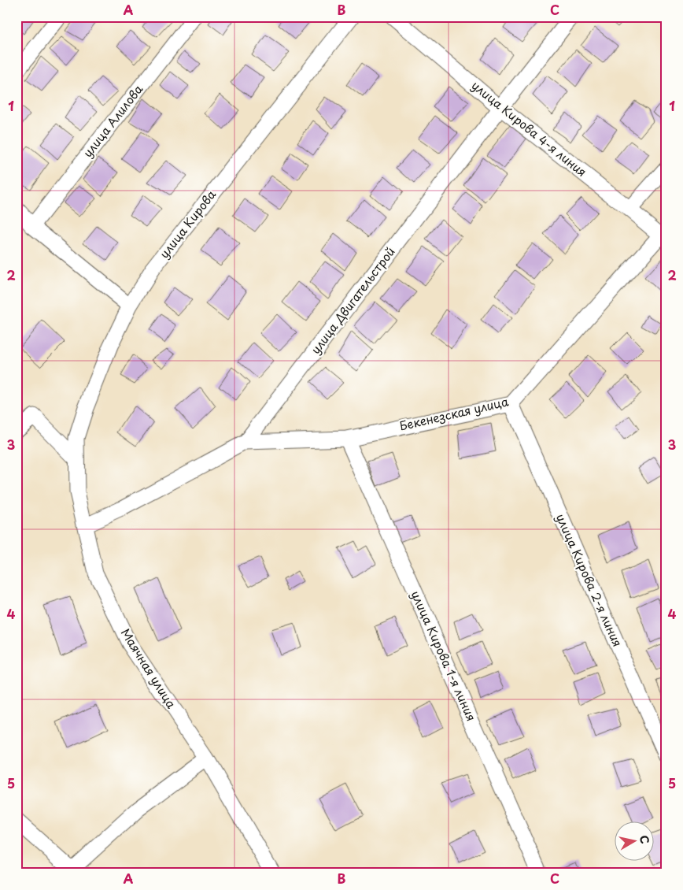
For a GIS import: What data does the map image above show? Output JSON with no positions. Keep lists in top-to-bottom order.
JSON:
{
  "streets": {
    "street": [
      "улица Алилова",
      "улица Кирова 4-я линия",
      "улица Кирова",
      "улица Двигательстрой",
      "Бекенезская улица",
      "улица Кирова 2-я линия",
      "улица Кирова 1-я линия",
      "Маячная улица"
    ]
  },
  "crossings": [
    ["улица Кирова 4-я линия", "улица Двигательстрой"],
    ["улица Кирова 4-я линия", "Бекенезская улица"],
    ["улица Кирова", "Маячная улица"],
    ["улица Двигательстрой", "Бекенезская улица"],
    ["улица Двигательстрой", "Маячная улица"],
    ["Бекенезская улица", "улица Кирова 2-я линия"],
    ["Бекенезская улица", "улица Кирова 1-я линия"]
  ],
  "north": "right",
  "grid": {
    "columns": ["A", "B", "C"],
    "rows": [
      "1",
      "2",
      "3",
      "4",
      "5"
    ]
  }
}
